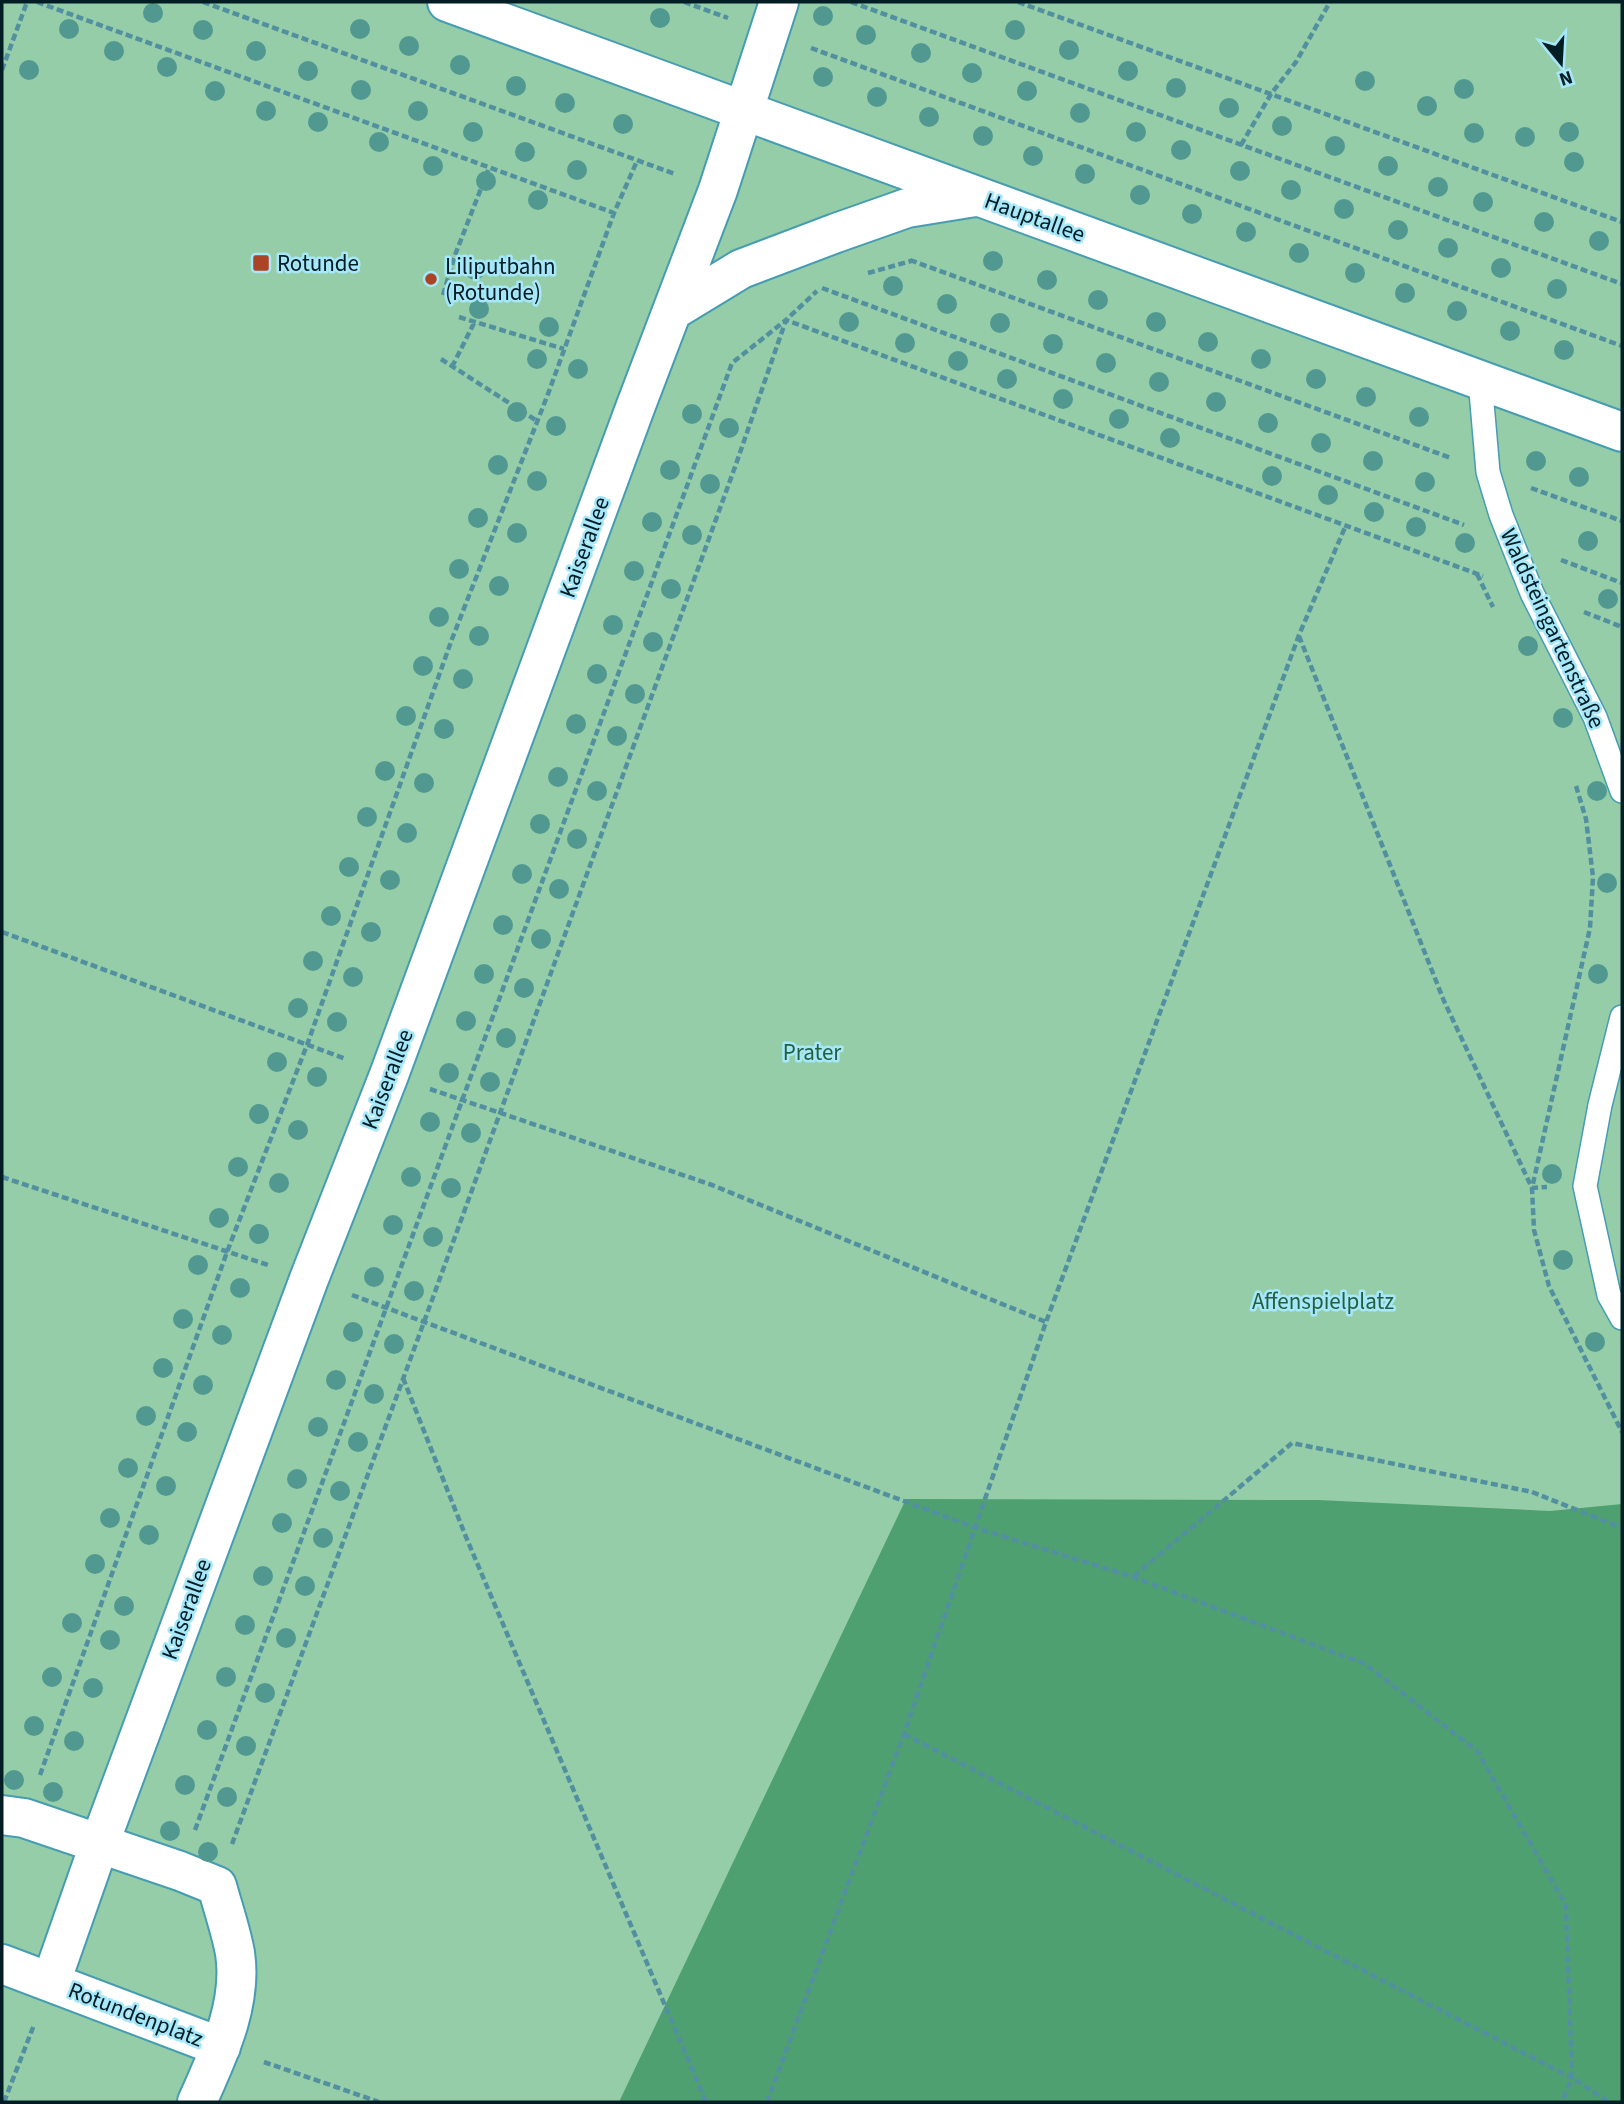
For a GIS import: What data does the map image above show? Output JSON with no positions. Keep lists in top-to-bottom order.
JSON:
{
  "streets": {
    "street": ["Hauptallee", "Kaiserallee", "Rotundenplatz"],
    "lane": ["Waldsteingartenstraße"]
  },
  "crossings": [
    ["Hauptallee", "Kaiserallee"],
    ["Hauptallee", "Waldsteingartenstraße"],
    ["Kaiserallee", "Rotundenplatz"]
  ],
  "parks": ["Prater", "Affenspielplatz"],
  "places": {
    "transit": ["Rotunde"],
    "other": ["Liliputbahn (Rotunde)"]
  },
  "north": "bottom"
}
